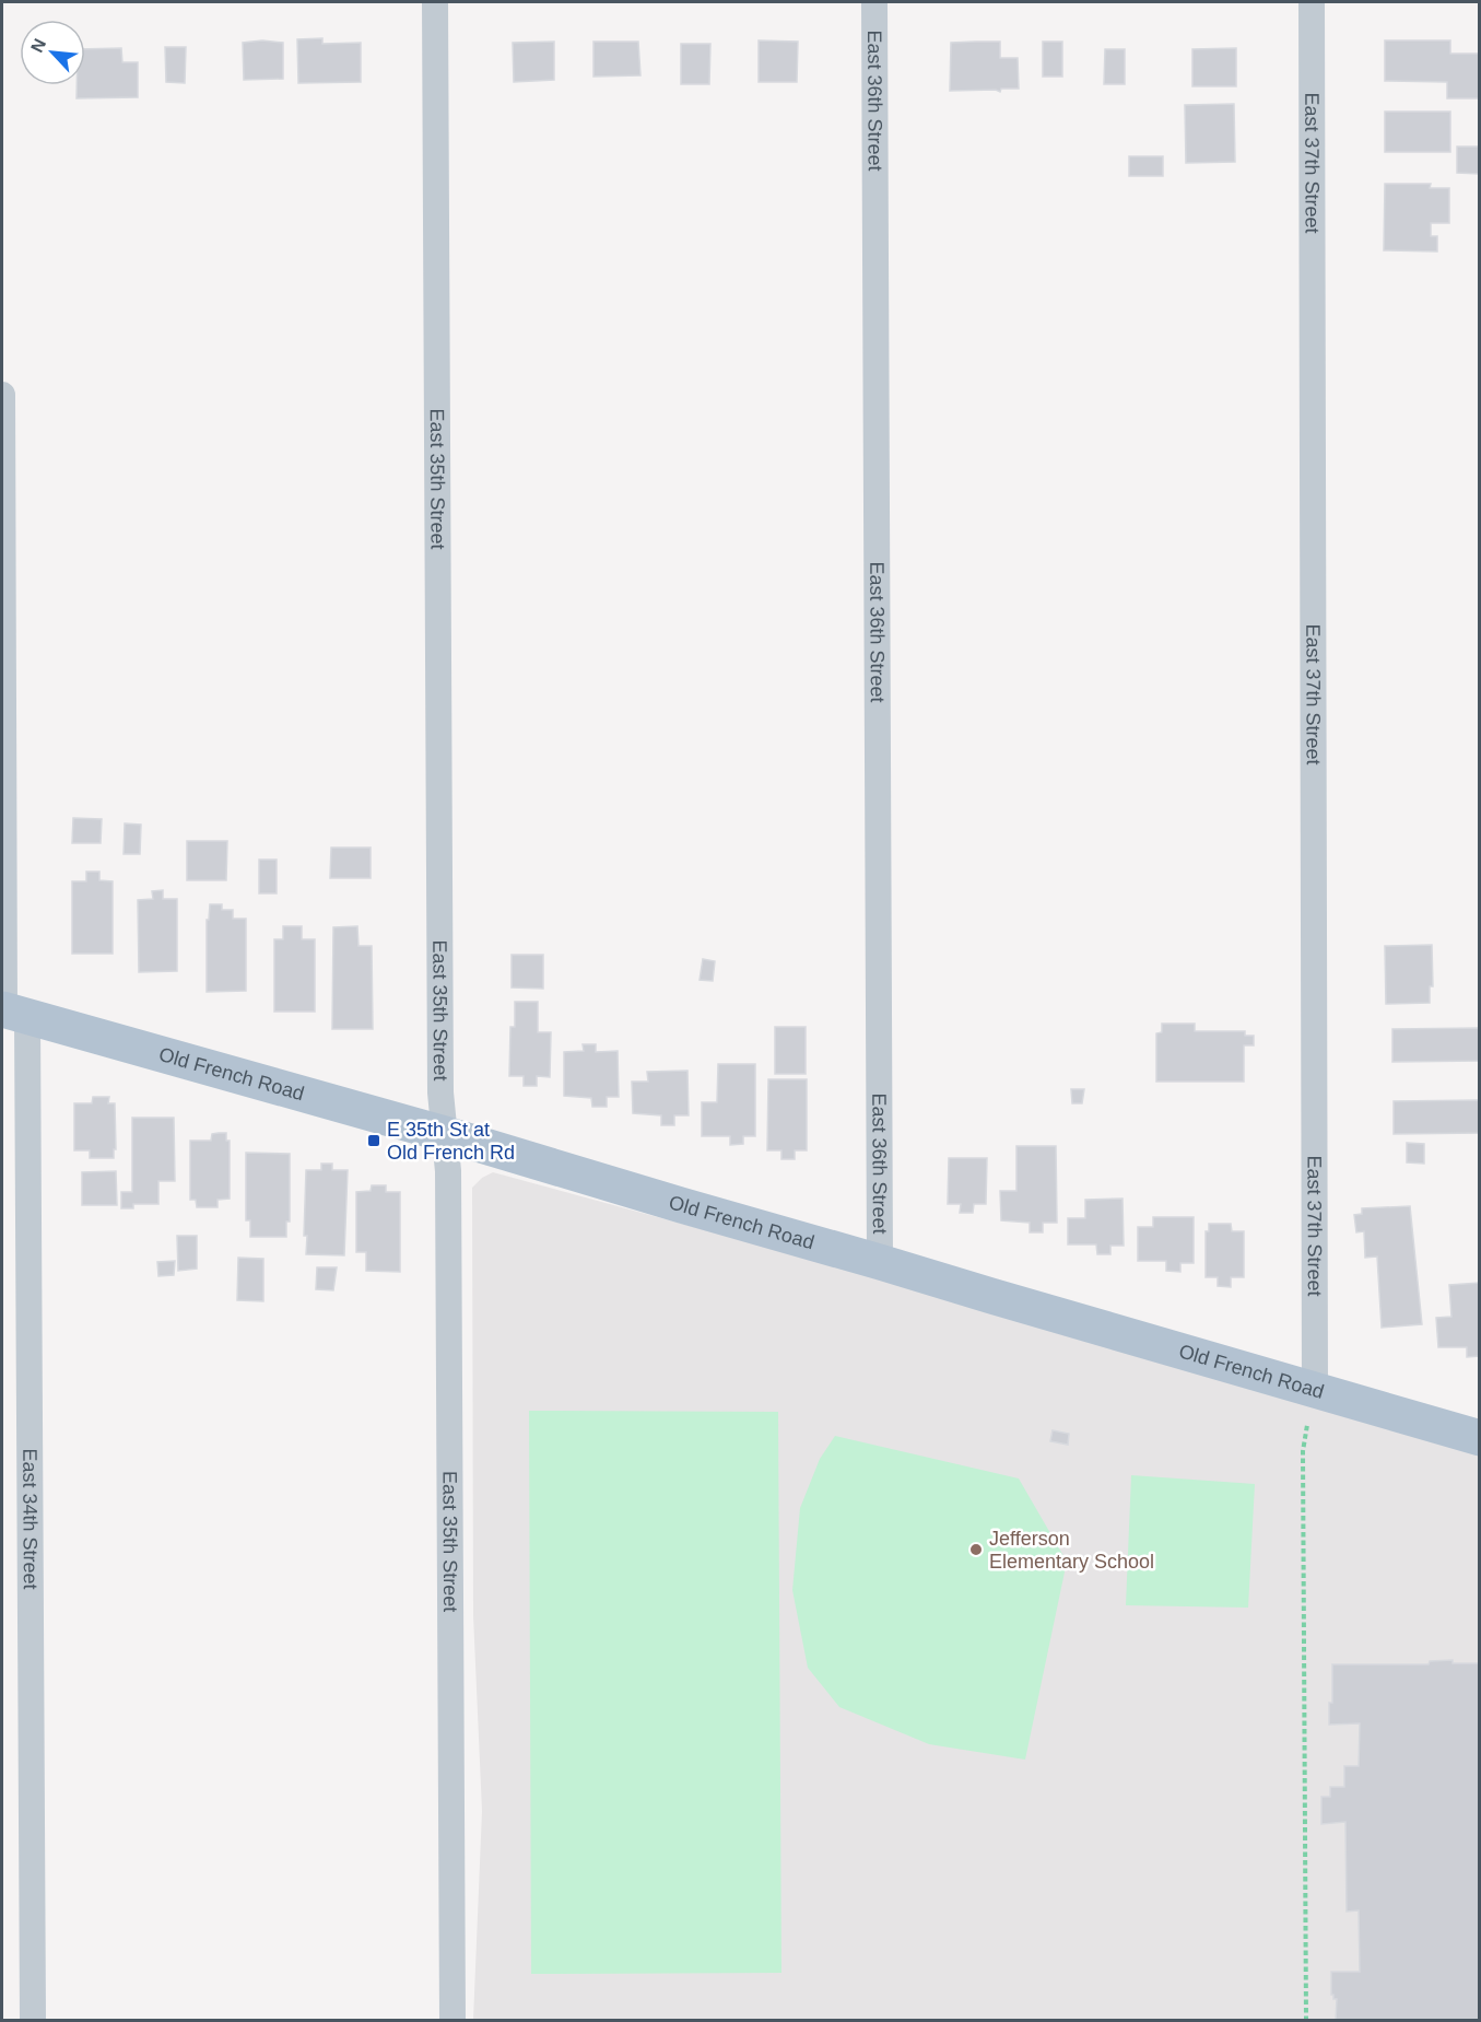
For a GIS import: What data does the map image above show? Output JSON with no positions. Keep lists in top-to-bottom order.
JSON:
{
  "streets": {
    "main road": ["Old French Road"],
    "street": [
      "East 36th Street",
      "East 37th Street",
      "East 35th Street",
      "East 34th Street"
    ]
  },
  "crossings": [
    ["East 36th Street", "Old French Road"],
    ["East 37th Street", "Old French Road"],
    ["East 35th Street", "Old French Road"],
    ["Old French Road", "East 34th Street"]
  ],
  "places": {
    "transit": ["E 35th St at Old French Rd"],
    "other": ["Jefferson Elementary School"]
  },
  "north": "top left"
}
